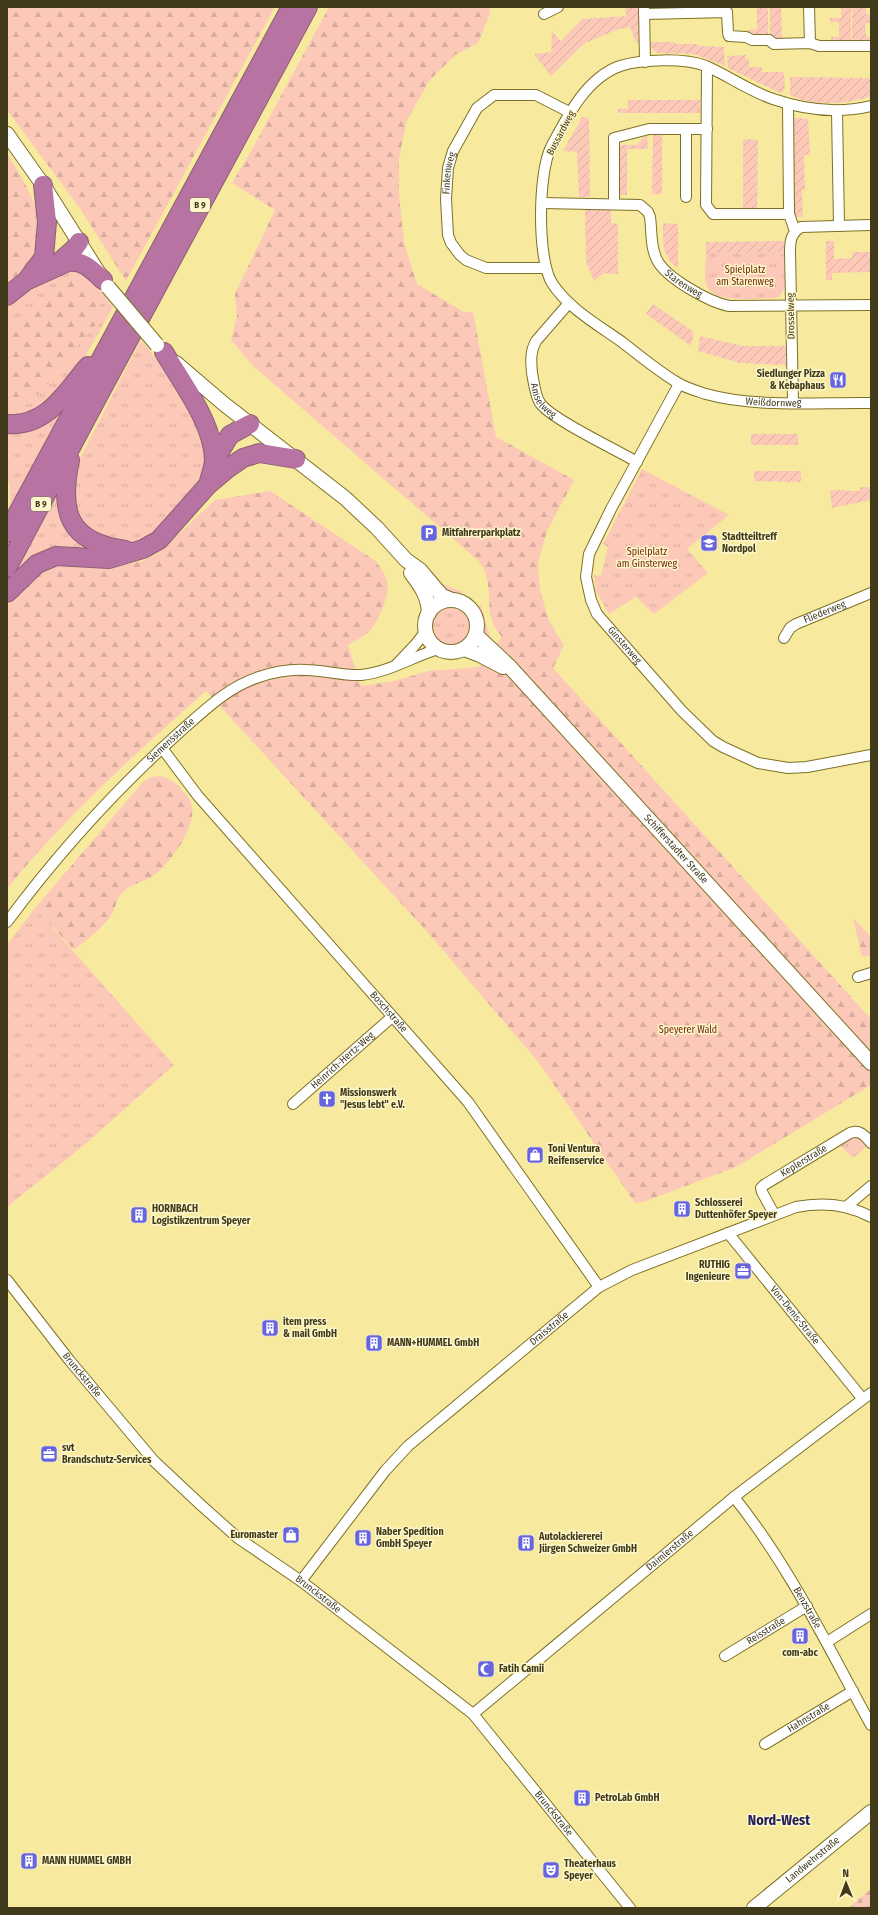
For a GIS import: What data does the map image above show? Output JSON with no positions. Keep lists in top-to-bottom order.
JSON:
{
  "streets": {
    "highway": ["B 9"],
    "main road": ["Schifferstadter Straße", "Landwehrstraße"],
    "street": [
      "Bussardweg",
      "Finkenweg",
      "Starenweg",
      "Drosselweg",
      "Amselweg",
      "Weißdornweg",
      "Fliederweg",
      "Ginsterweg",
      "Siemensstraße",
      "Boschstraße",
      "Heinrich-Hertz-Weg",
      "Keplerstraße",
      "Von-Denis-Straße",
      "Draisstraße",
      "Brunckstraße",
      "Daimlerstraße",
      "Benzstraße",
      "Reisstraße",
      "Hahnstraße"
    ]
  },
  "crossings": [
    ["Bussardweg", "Finkenweg"],
    ["Bussardweg", "Starenweg"],
    ["Bussardweg", "Amselweg"],
    ["Bussardweg", "Weißdornweg"],
    ["Bussardweg", "Ginsterweg"],
    ["Starenweg", "Drosselweg"],
    ["Drosselweg", "Weißdornweg"],
    ["Amselweg", "Ginsterweg"],
    ["Weißdornweg", "Ginsterweg"],
    ["Siemensstraße", "Schifferstadter Straße"],
    ["Siemensstraße", "Boschstraße"],
    ["Boschstraße", "Heinrich-Hertz-Weg"],
    ["Boschstraße", "Draisstraße"],
    ["Keplerstraße", "Draisstraße"],
    ["Von-Denis-Straße", "Draisstraße"],
    ["Von-Denis-Straße", "Daimlerstraße"],
    ["Draisstraße", "Brunckstraße"],
    ["Brunckstraße", "Daimlerstraße"],
    ["Daimlerstraße", "Benzstraße"],
    ["Benzstraße", "Reisstraße"],
    ["Benzstraße", "Hahnstraße"]
  ],
  "districts": ["Nord-West"],
  "parks": ["Spielplatz am Starenweg", "Spielplatz am Ginsterweg", "Speyerer Wald"],
  "places": {
    "restaurant": ["Siedlunger Pizza & Kebaphaus"],
    "parking": ["Mitfahrerparkplatz"],
    "school or university": ["Stadtteiltreff Nordpol"],
    "church": ["Missionswerk \"Jesus lebt\" e.V."],
    "shop": ["Toni Ventura Reifenservice", "Euromaster"],
    "building": [
      "Schlosserei Duttenhöfer Speyer",
      "HORNBACH Logistikzentrum Speyer",
      "item press & mail GmbH",
      "MANN+HUMMEL GmbH",
      "Naber Spedition GmbH Speyer",
      "Autolackiererei Jürgen Schweizer GmbH",
      "com-abc",
      "PetroLab GmbH",
      "MANN HUMMEL GMBH"
    ],
    "office": ["RUTHIG Ingenieure", "svt Brandschutz-Services"],
    "mosque": ["Fatih Camii"],
    "theatre": ["Theaterhaus Speyer"]
  },
  "north": "top"
}
